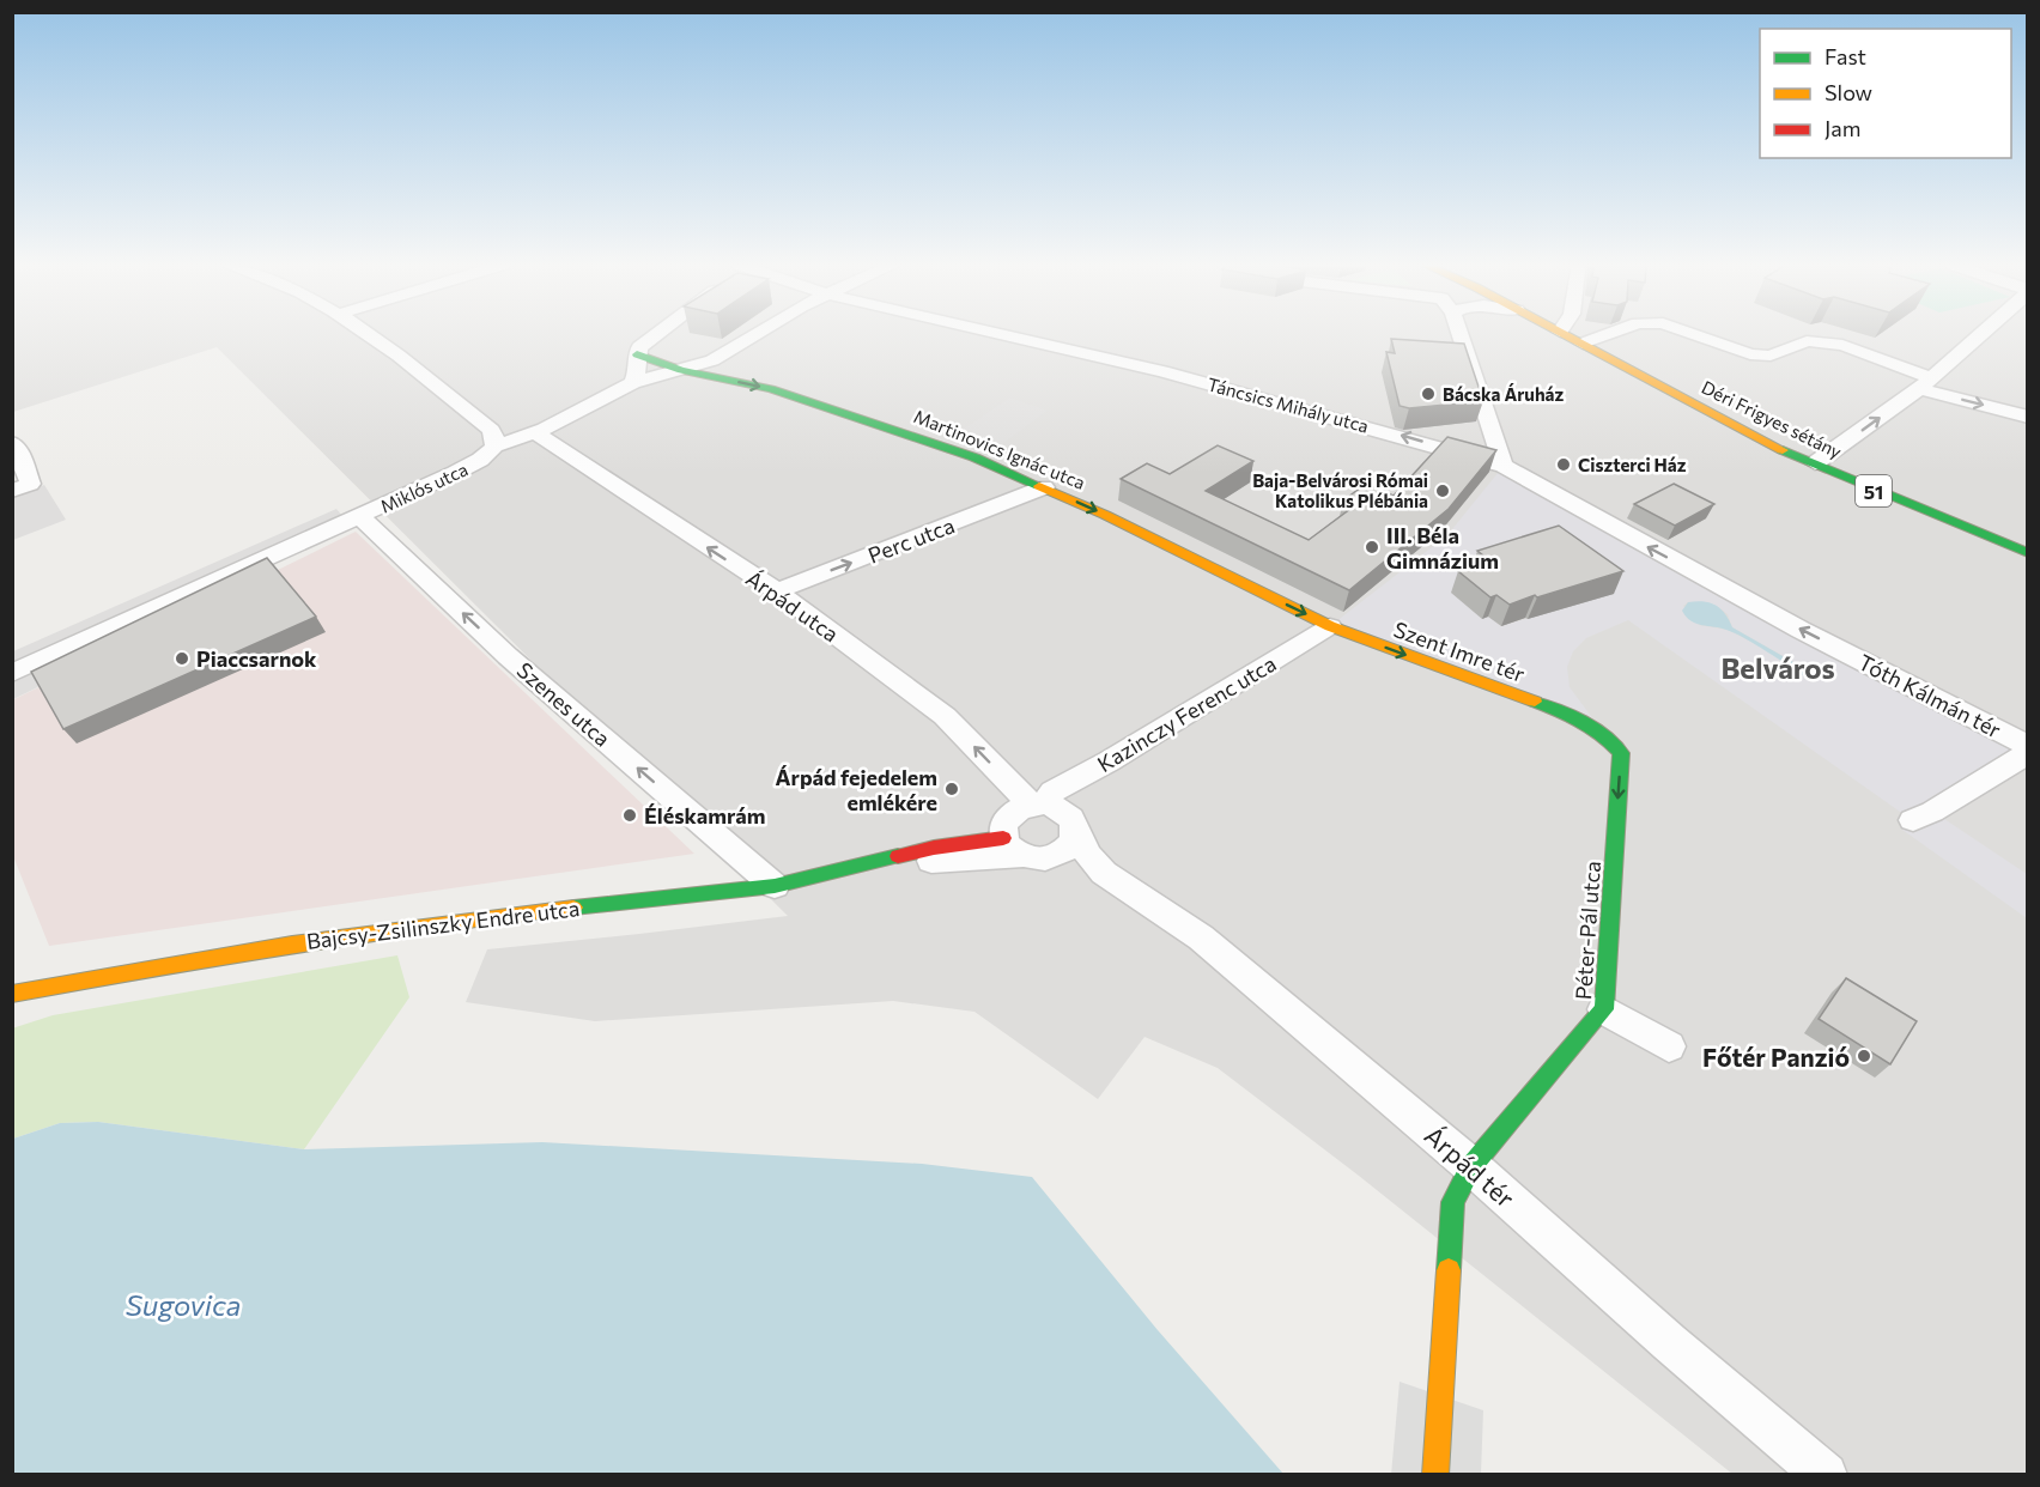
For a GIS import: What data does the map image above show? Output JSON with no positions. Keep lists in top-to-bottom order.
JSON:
{
  "streets": {
    "street": [
      "Táncsics Mihály utca",
      "Déri Frigyes sétány",
      "Martinovics Ignác utca",
      "Miklós utca",
      "51",
      "Perc utca",
      "Árpád utca",
      "Szent Imre tér",
      "Tóth Kálmán tér",
      "Szenes utca",
      "Kazinczy Ferenc utca",
      "Bajcsy-Zsilinszky Endre utca",
      "Péter-Pál utca",
      "Árpád tér"
    ]
  },
  "crossings": [
    ["Táncsics Mihály utca", "Tóth Kálmán tér"],
    ["Déri Frigyes sétány", "51"],
    ["Martinovics Ignác utca", "Miklós utca"],
    ["Martinovics Ignác utca", "Perc utca"],
    ["Martinovics Ignác utca", "Szent Imre tér"],
    ["Martinovics Ignác utca", "Kazinczy Ferenc utca"],
    ["Miklós utca", "Árpád utca"],
    ["Miklós utca", "Szenes utca"],
    ["Perc utca", "Árpád utca"],
    ["Árpád utca", "Kazinczy Ferenc utca"],
    ["Árpád utca", "Bajcsy-Zsilinszky Endre utca"],
    ["Árpád utca", "Árpád tér"],
    ["Szent Imre tér", "Kazinczy Ferenc utca"],
    ["Szent Imre tér", "Péter-Pál utca"],
    ["Szenes utca", "Bajcsy-Zsilinszky Endre utca"],
    ["Kazinczy Ferenc utca", "Bajcsy-Zsilinszky Endre utca"],
    ["Kazinczy Ferenc utca", "Árpád tér"],
    ["Bajcsy-Zsilinszky Endre utca", "Árpád tér"],
    ["Péter-Pál utca", "Árpád tér"]
  ],
  "one_way": [
    "Táncsics Mihály utca",
    "Martinovics Ignác utca",
    "Perc utca",
    "Árpád utca",
    "Szent Imre tér",
    "Tóth Kálmán tér",
    "Szenes utca",
    "Péter-Pál utca"
  ],
  "districts": ["Belváros"],
  "water": ["Sugovica"],
  "places": [
    "Bácska Áruház",
    "Ciszterci Ház",
    "Baja-Belvárosi Római Katolikus Plébánia",
    "III. Béla Gimnázium",
    "Piaccsarnok",
    "Árpád fejedelem emlékére",
    "Éléskamrám",
    "Főtér Panzió"
  ],
  "legend": ["Fast", "Slow", "Jam"]
}
